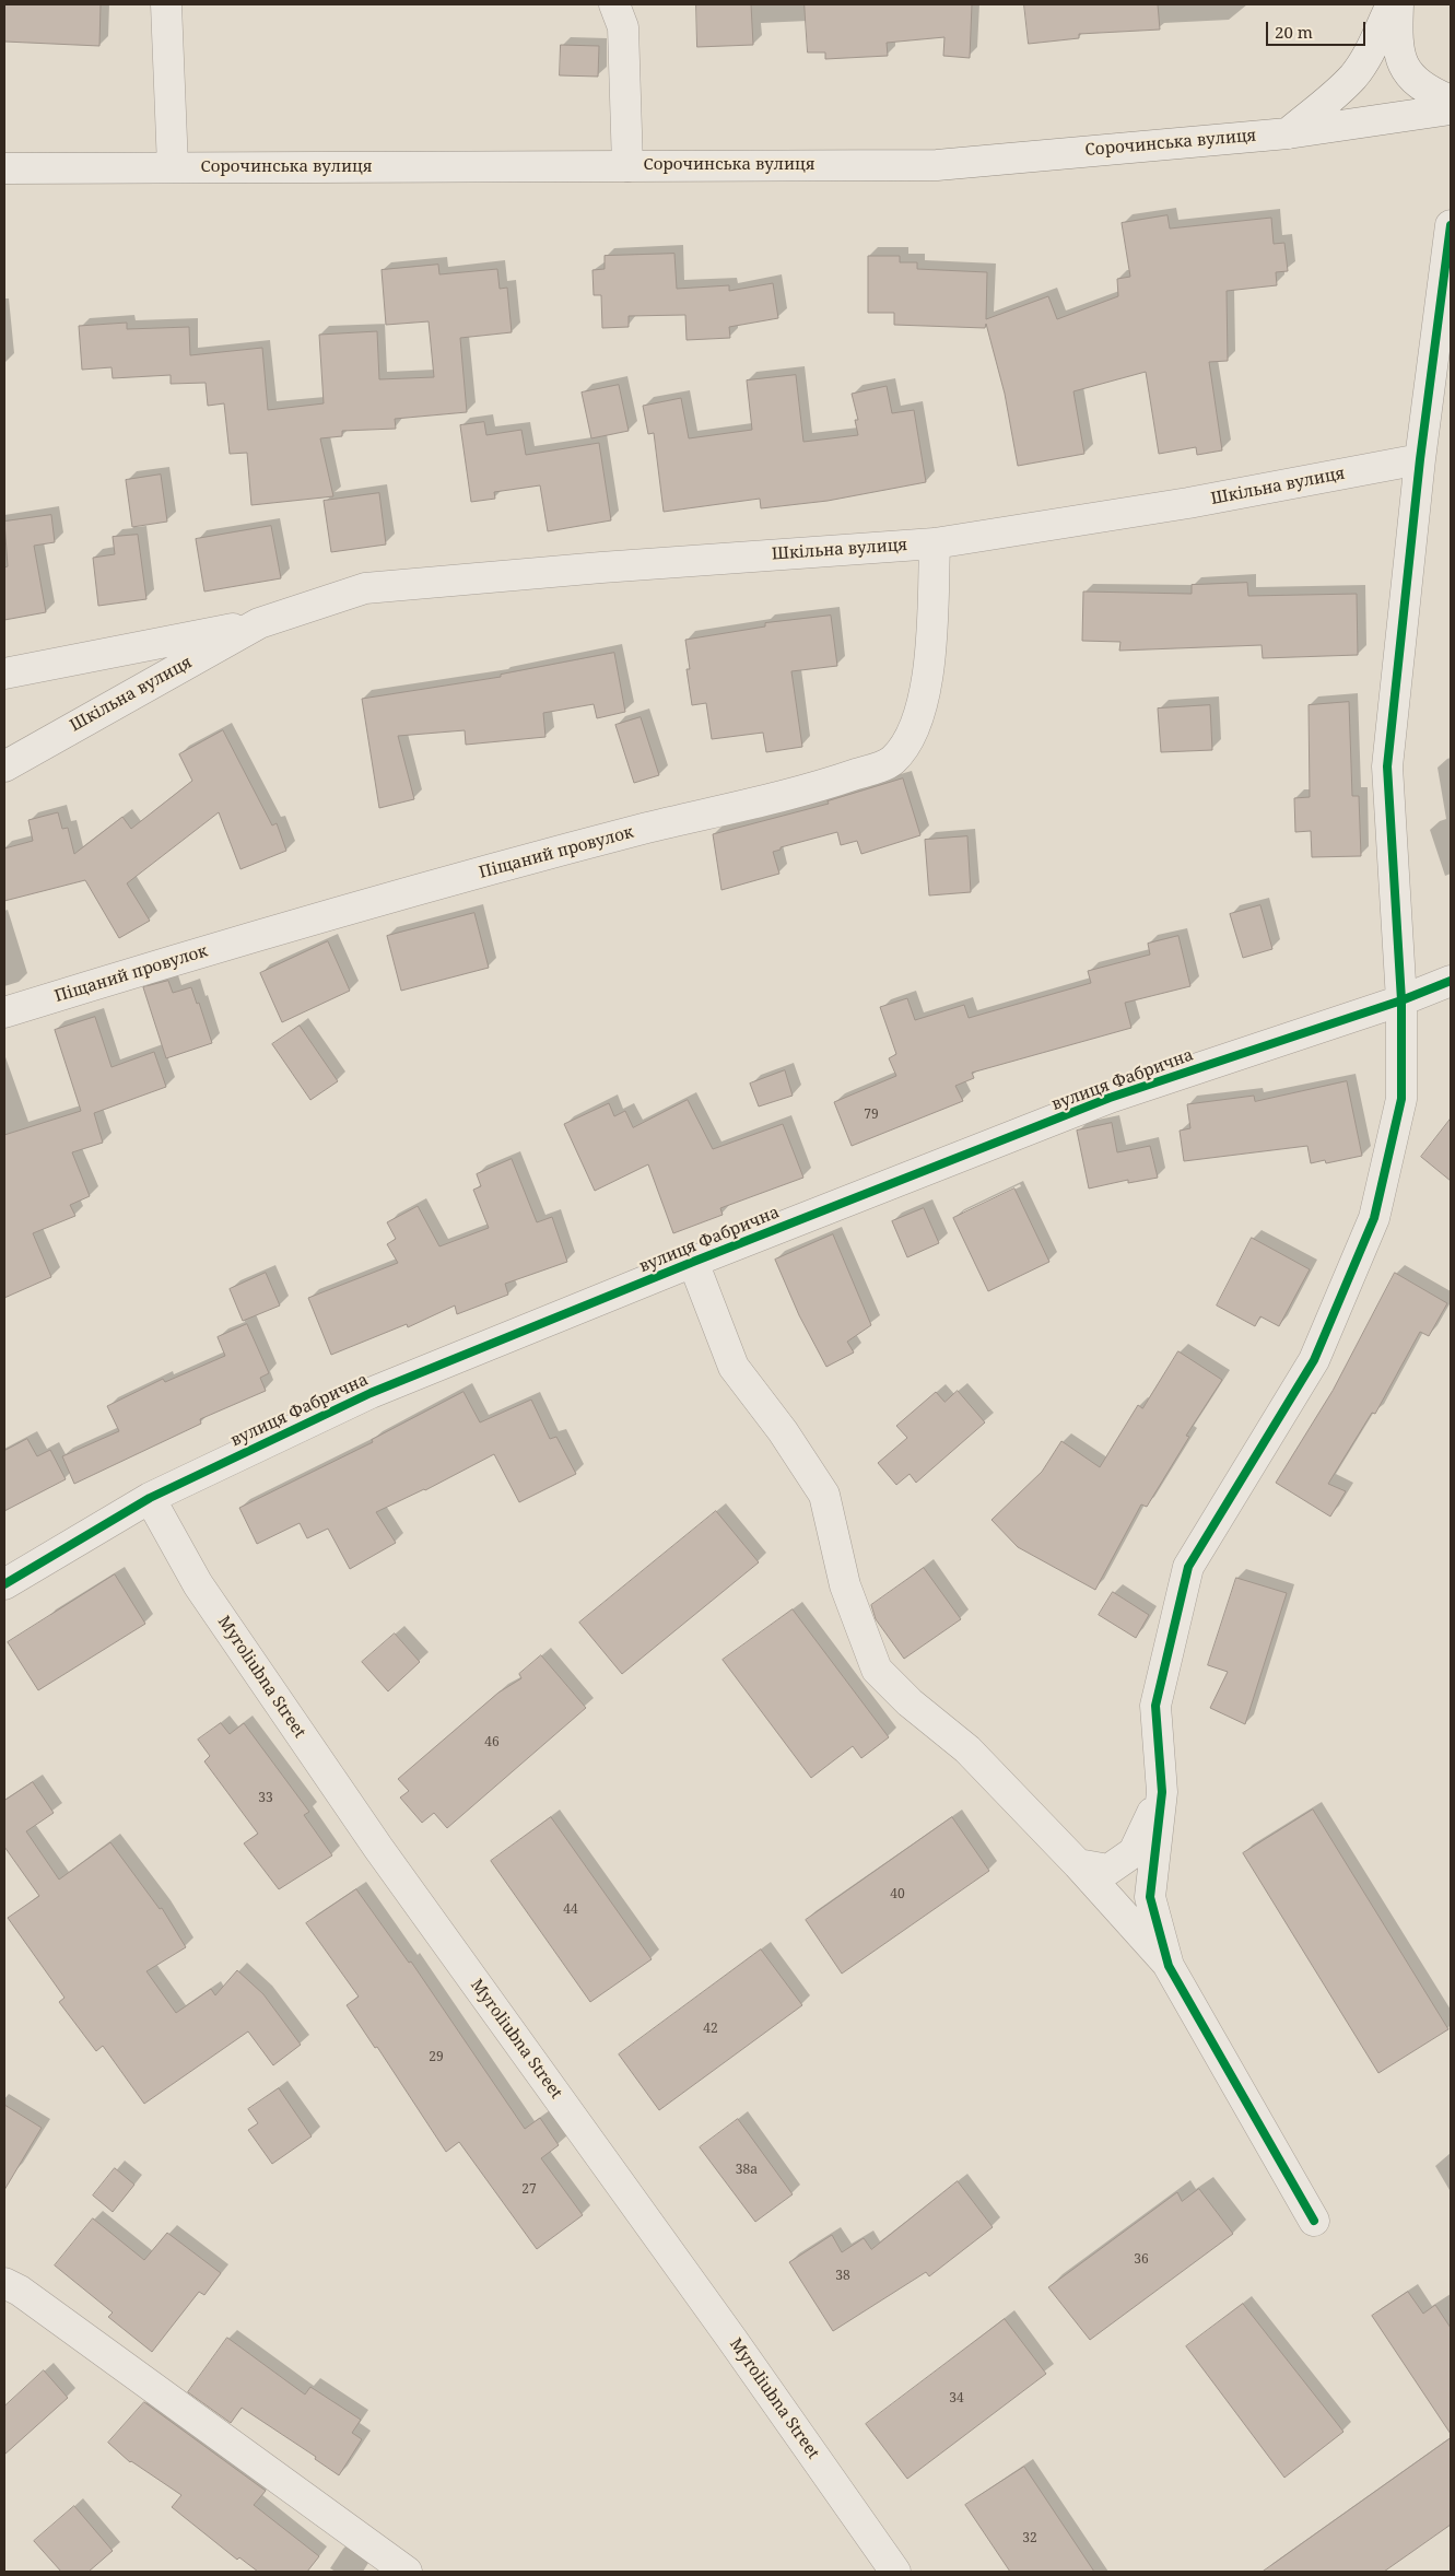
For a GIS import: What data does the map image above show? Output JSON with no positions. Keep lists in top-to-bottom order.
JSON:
{
  "streets": {
    "street": [
      "Сорочинська вулиця",
      "Шкільна вулиця",
      "Піщаний провулок",
      "вулиця Фабрична",
      "Myroliubna Street"
    ]
  },
  "crossings": [
    ["Шкільна вулиця", "Піщаний провулок"],
    ["вулиця Фабрична", "Myroliubna Street"]
  ],
  "house_numbers": [
    "79",
    "46",
    "33",
    "40",
    "44",
    "42",
    "29",
    "38а",
    "27",
    "36",
    "38",
    "34",
    "32"
  ],
  "scale_bar": "20 m"
}
